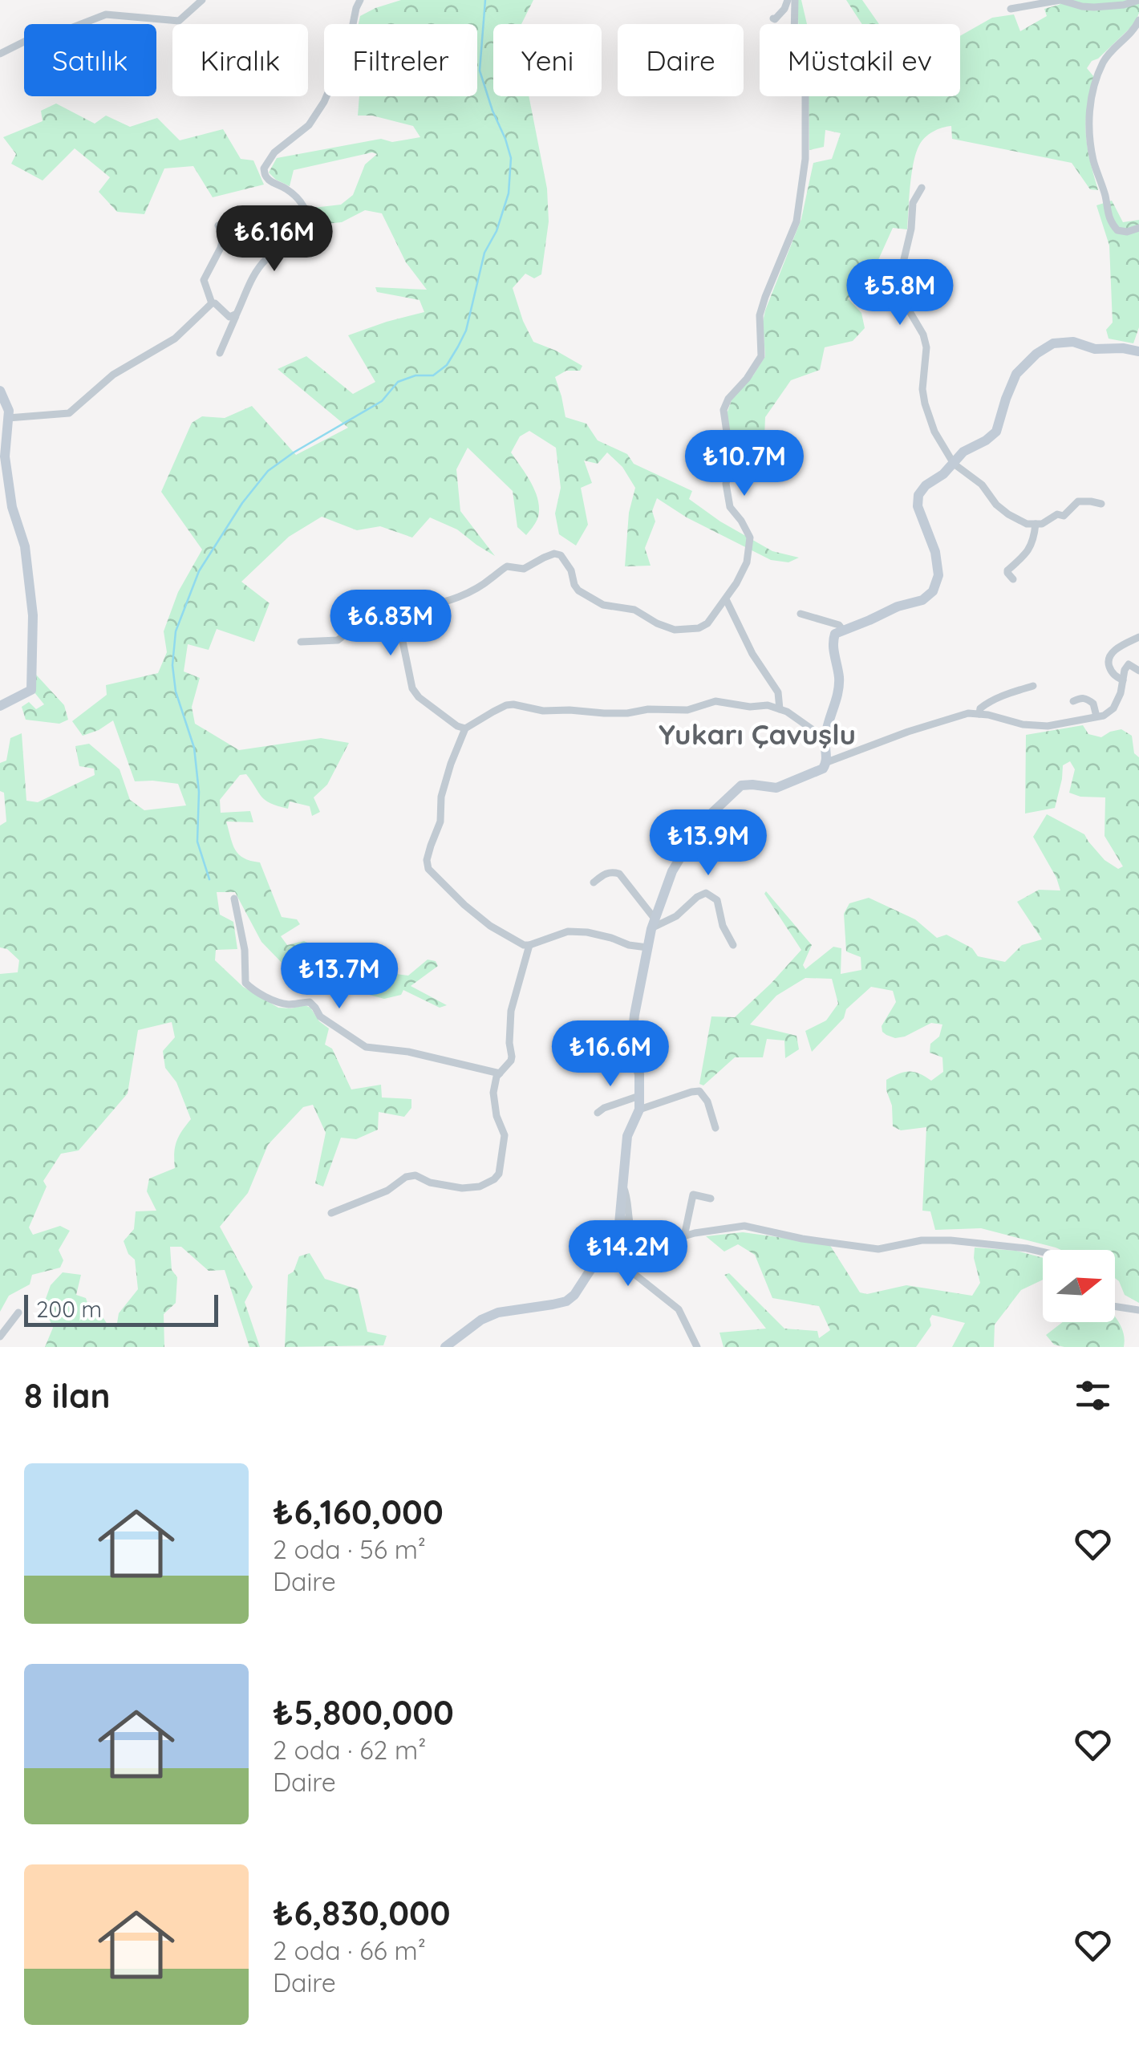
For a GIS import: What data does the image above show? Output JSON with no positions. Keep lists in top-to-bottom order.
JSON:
{
  "districts": ["Yukarı Çavuşlu"],
  "scale_bar": "200 m",
  "north": "right",
  "page": {
    "chip": [
      "Satılık",
      "Kiralık",
      "Filtreler",
      "Yeni",
      "Daire",
      "Müstakil ev"
    ],
    "price": [
      "₺6.16M",
      "₺5.8M",
      "₺10.7M",
      "₺6.83M",
      "₺13.9M",
      "₺13.7M",
      "₺16.6M",
      "₺14.2M"
    ],
    "scale": "200 m",
    "heading": "8 ilan",
    "list": [
      {
        "name": "₺6,160,000",
        "note": "2 oda · 56 m² · Daire"
      },
      {
        "name": "₺5,800,000",
        "note": "2 oda · 62 m² · Daire"
      },
      {
        "name": "₺6,830,000",
        "note": "2 oda · 66 m² · Daire"
      }
    ]
  }
}
